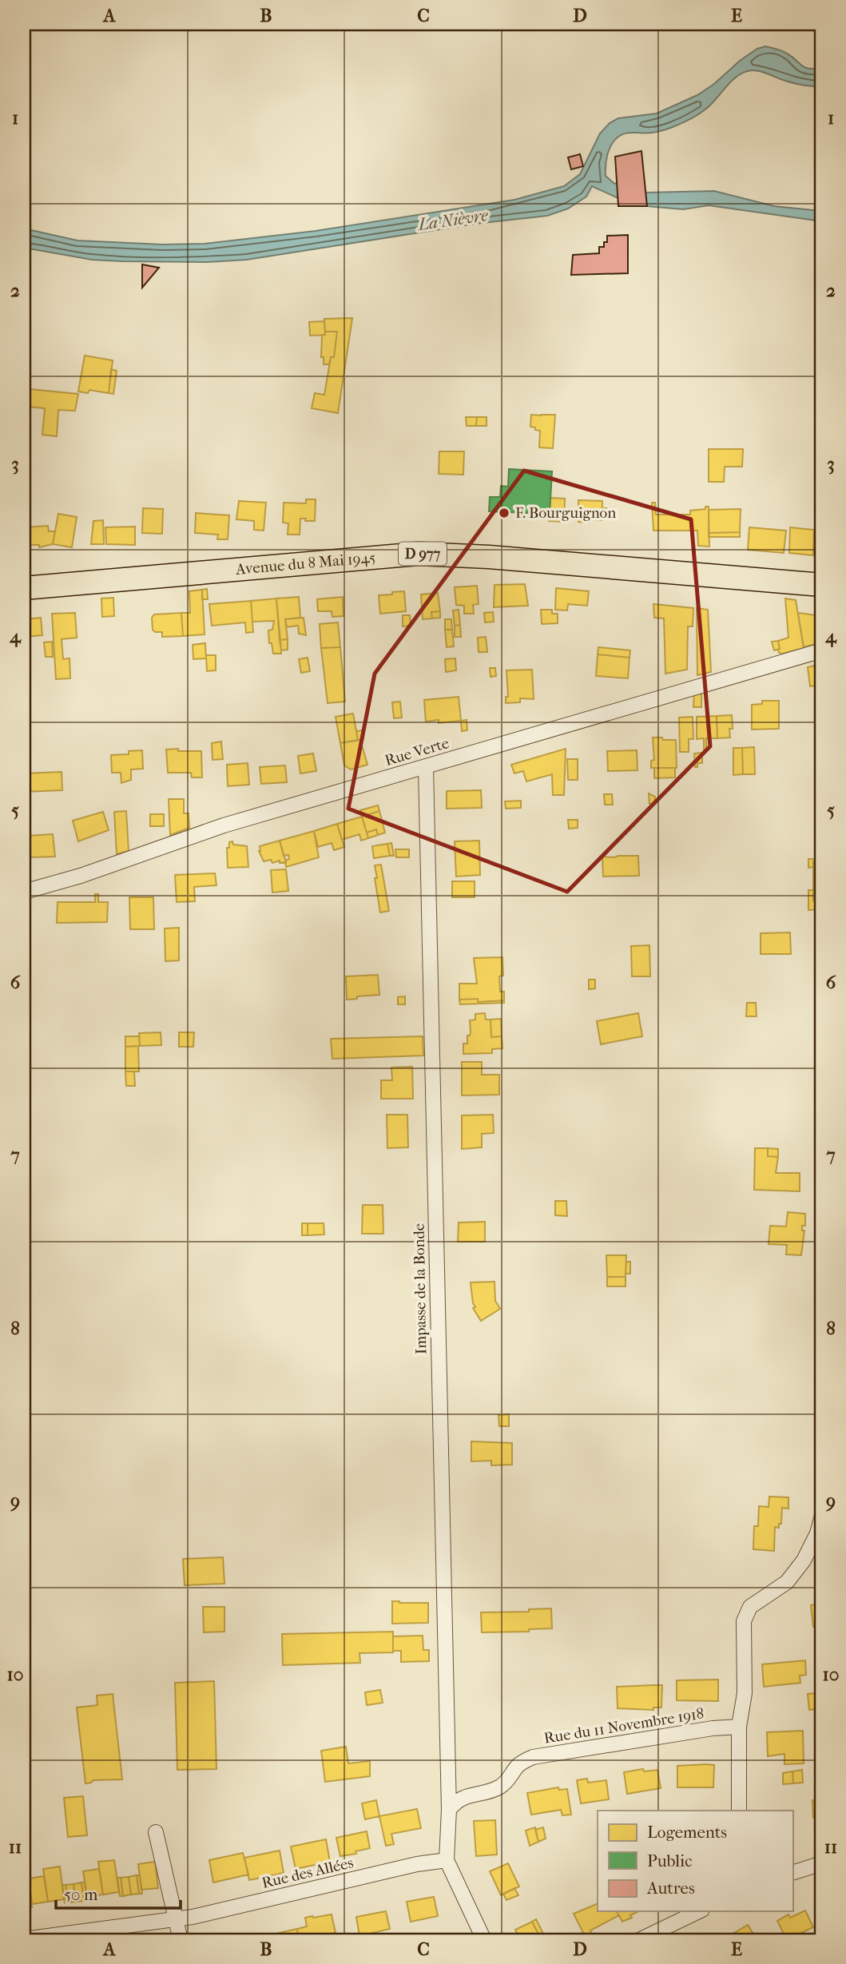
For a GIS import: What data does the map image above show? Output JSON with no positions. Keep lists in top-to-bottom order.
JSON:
{
  "streets": {
    "main road": ["D 977", "Avenue du 8 Mai 1945"],
    "street": [
      "Rue Verte",
      "Impasse de la Bonde",
      "Rue du 11 Novembre 1918",
      "Rue des Allées"
    ]
  },
  "crossings": [
    ["Rue Verte", "Impasse de la Bonde"],
    ["Impasse de la Bonde", "Rue du 11 Novembre 1918"],
    ["Impasse de la Bonde", "Rue des Allées"]
  ],
  "water": ["La Nièvre"],
  "places": ["F. Bourguignon"],
  "legend": ["Logements", "Public", "Autres"],
  "scale_bar": "50 m",
  "grid": {
    "columns": [
      "A",
      "B",
      "C",
      "D",
      "E"
    ],
    "rows": [
      "1",
      "2",
      "3",
      "4",
      "5",
      "6",
      "7",
      "8",
      "9",
      "10",
      "11"
    ]
  }
}
